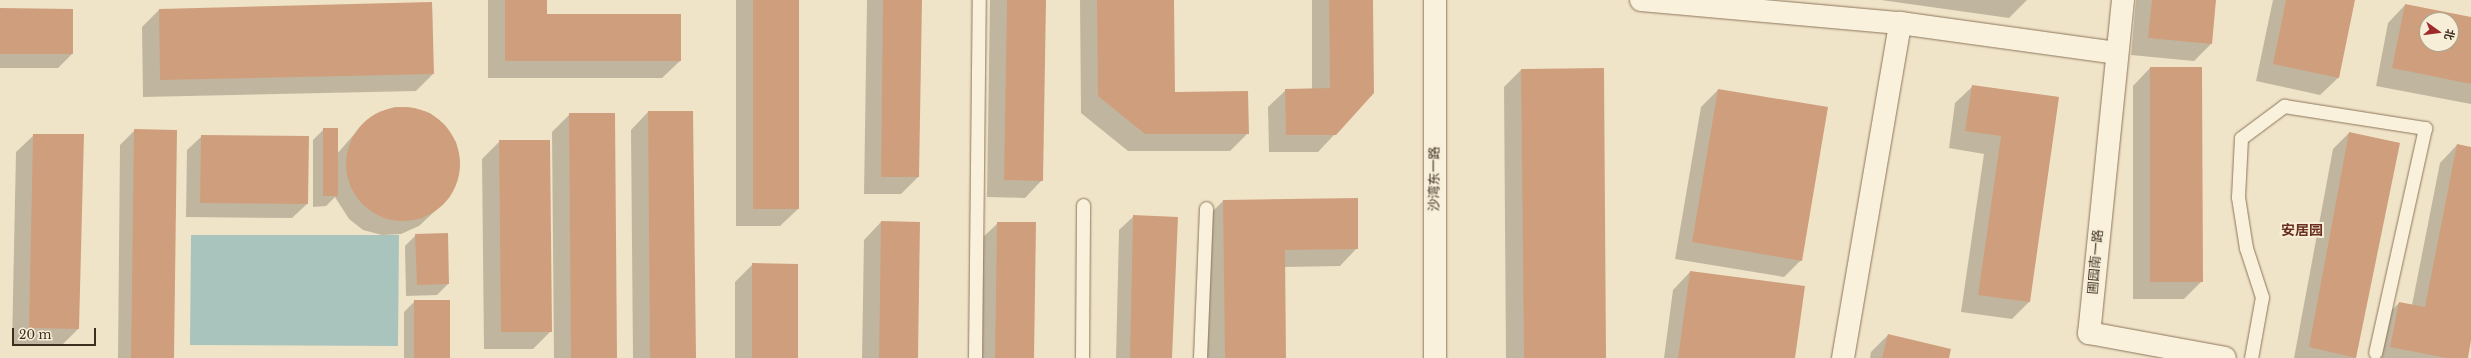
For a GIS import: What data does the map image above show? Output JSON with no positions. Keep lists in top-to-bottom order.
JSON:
{
  "streets": {
    "street": ["沙湾东一路", "圃园南一路"]
  },
  "districts": ["安居园"],
  "scale_bar": "20 m",
  "north": "right"
}
